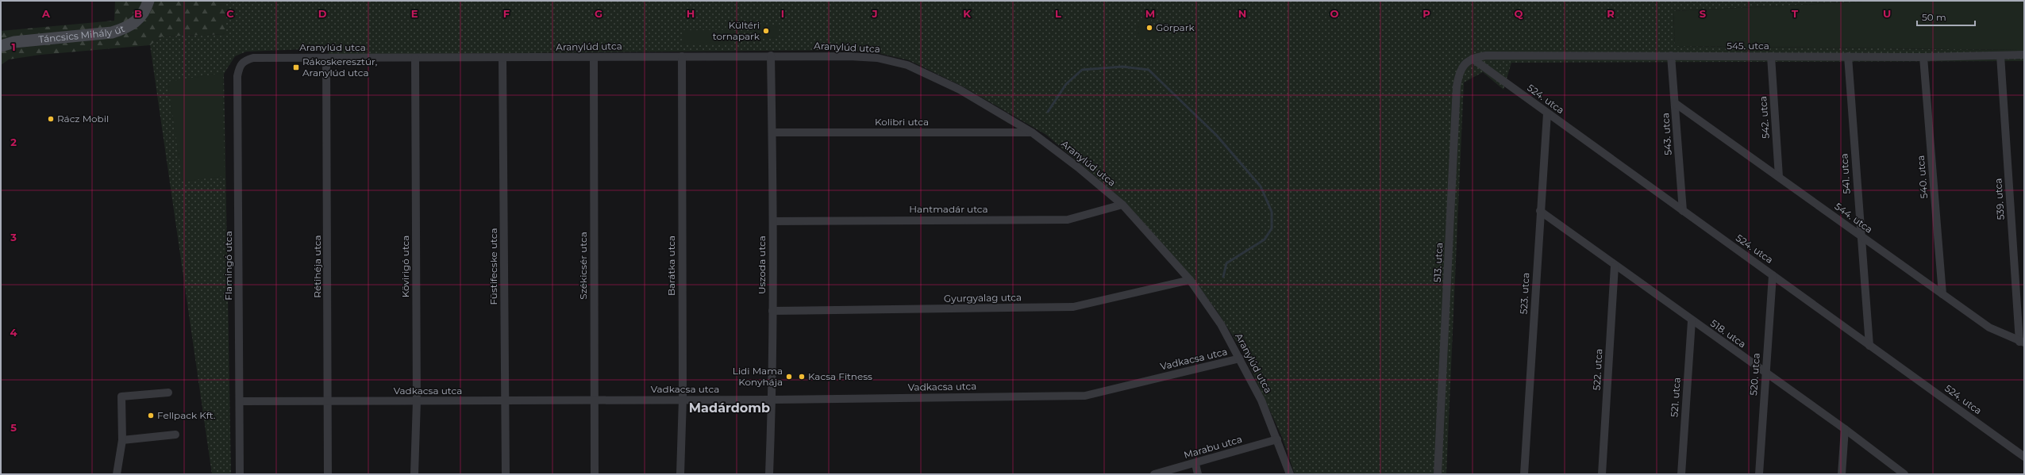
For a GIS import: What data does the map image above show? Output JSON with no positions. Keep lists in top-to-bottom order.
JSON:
{
  "streets": {
    "street": [
      "Táncsics Mihály út",
      "545. utca",
      "Aranylúd utca",
      "524. utca",
      "542. utca",
      "Kolibri utca",
      "543. utca",
      "541. utca",
      "540. utca",
      "539. utca",
      "Hantmadár utca",
      "544. utca",
      "513. utca",
      "Uszoda utca",
      "Flamingó utca",
      "Székicsér utca",
      "Barátka utca",
      "Rétihéja utca",
      "Kövirigó utca",
      "Füstifecske utca",
      "523. utca",
      "Gyurgyalag utca",
      "518. utca",
      "Vadkacsa utca",
      "522. utca",
      "520. utca",
      "521. utca",
      "Marabu utca"
    ]
  },
  "crossings": [
    ["545. utca", "524. utca"],
    ["545. utca", "542. utca"],
    ["545. utca", "543. utca"],
    ["545. utca", "541. utca"],
    ["545. utca", "540. utca"],
    ["545. utca", "539. utca"],
    ["545. utca", "513. utca"],
    ["Aranylúd utca", "Kolibri utca"],
    ["Aranylúd utca", "Hantmadár utca"],
    ["Aranylúd utca", "Uszoda utca"],
    ["Aranylúd utca", "Flamingó utca"],
    ["Aranylúd utca", "Székicsér utca"],
    ["Aranylúd utca", "Barátka utca"],
    ["Aranylúd utca", "Rétihéja utca"],
    ["Aranylúd utca", "Kövirigó utca"],
    ["Aranylúd utca", "Füstifecske utca"],
    ["Aranylúd utca", "Gyurgyalag utca"],
    ["Aranylúd utca", "Vadkacsa utca"],
    ["Aranylúd utca", "Marabu utca"],
    ["524. utca", "543. utca"],
    ["524. utca", "541. utca"],
    ["524. utca", "513. utca"],
    ["524. utca", "523. utca"],
    ["524. utca", "520. utca"],
    ["542. utca", "544. utca"],
    ["Kolibri utca", "Uszoda utca"],
    ["543. utca", "544. utca"],
    ["541. utca", "544. utca"],
    ["540. utca", "544. utca"],
    ["539. utca", "544. utca"],
    ["Hantmadár utca", "Uszoda utca"],
    ["Uszoda utca", "Gyurgyalag utca"],
    ["Uszoda utca", "Vadkacsa utca"],
    ["Flamingó utca", "Vadkacsa utca"],
    ["Székicsér utca", "Vadkacsa utca"],
    ["Barátka utca", "Vadkacsa utca"],
    ["Rétihéja utca", "Vadkacsa utca"],
    ["Kövirigó utca", "Vadkacsa utca"],
    ["Füstifecske utca", "Vadkacsa utca"],
    ["523. utca", "518. utca"],
    ["518. utca", "522. utca"],
    ["518. utca", "520. utca"],
    ["518. utca", "521. utca"]
  ],
  "districts": ["Madárdomb"],
  "places": {
    "other": [
      "Görpark",
      "Kültéri tornapark",
      "Rácz Mobil",
      "Lidi Mama Konyhája",
      "Kacsa Fitness",
      "Fellpack Kft."
    ],
    "transit": ["Rákoskeresztúr, Aranylúd utca"]
  },
  "scale_bar": "50 m",
  "grid": {
    "columns": [
      "A",
      "B",
      "C",
      "D",
      "E",
      "F",
      "G",
      "H",
      "I",
      "J",
      "K",
      "L",
      "M",
      "N",
      "O",
      "P",
      "Q",
      "R",
      "S",
      "T",
      "U"
    ],
    "rows": [
      "1",
      "2",
      "3",
      "4",
      "5"
    ]
  }
}
